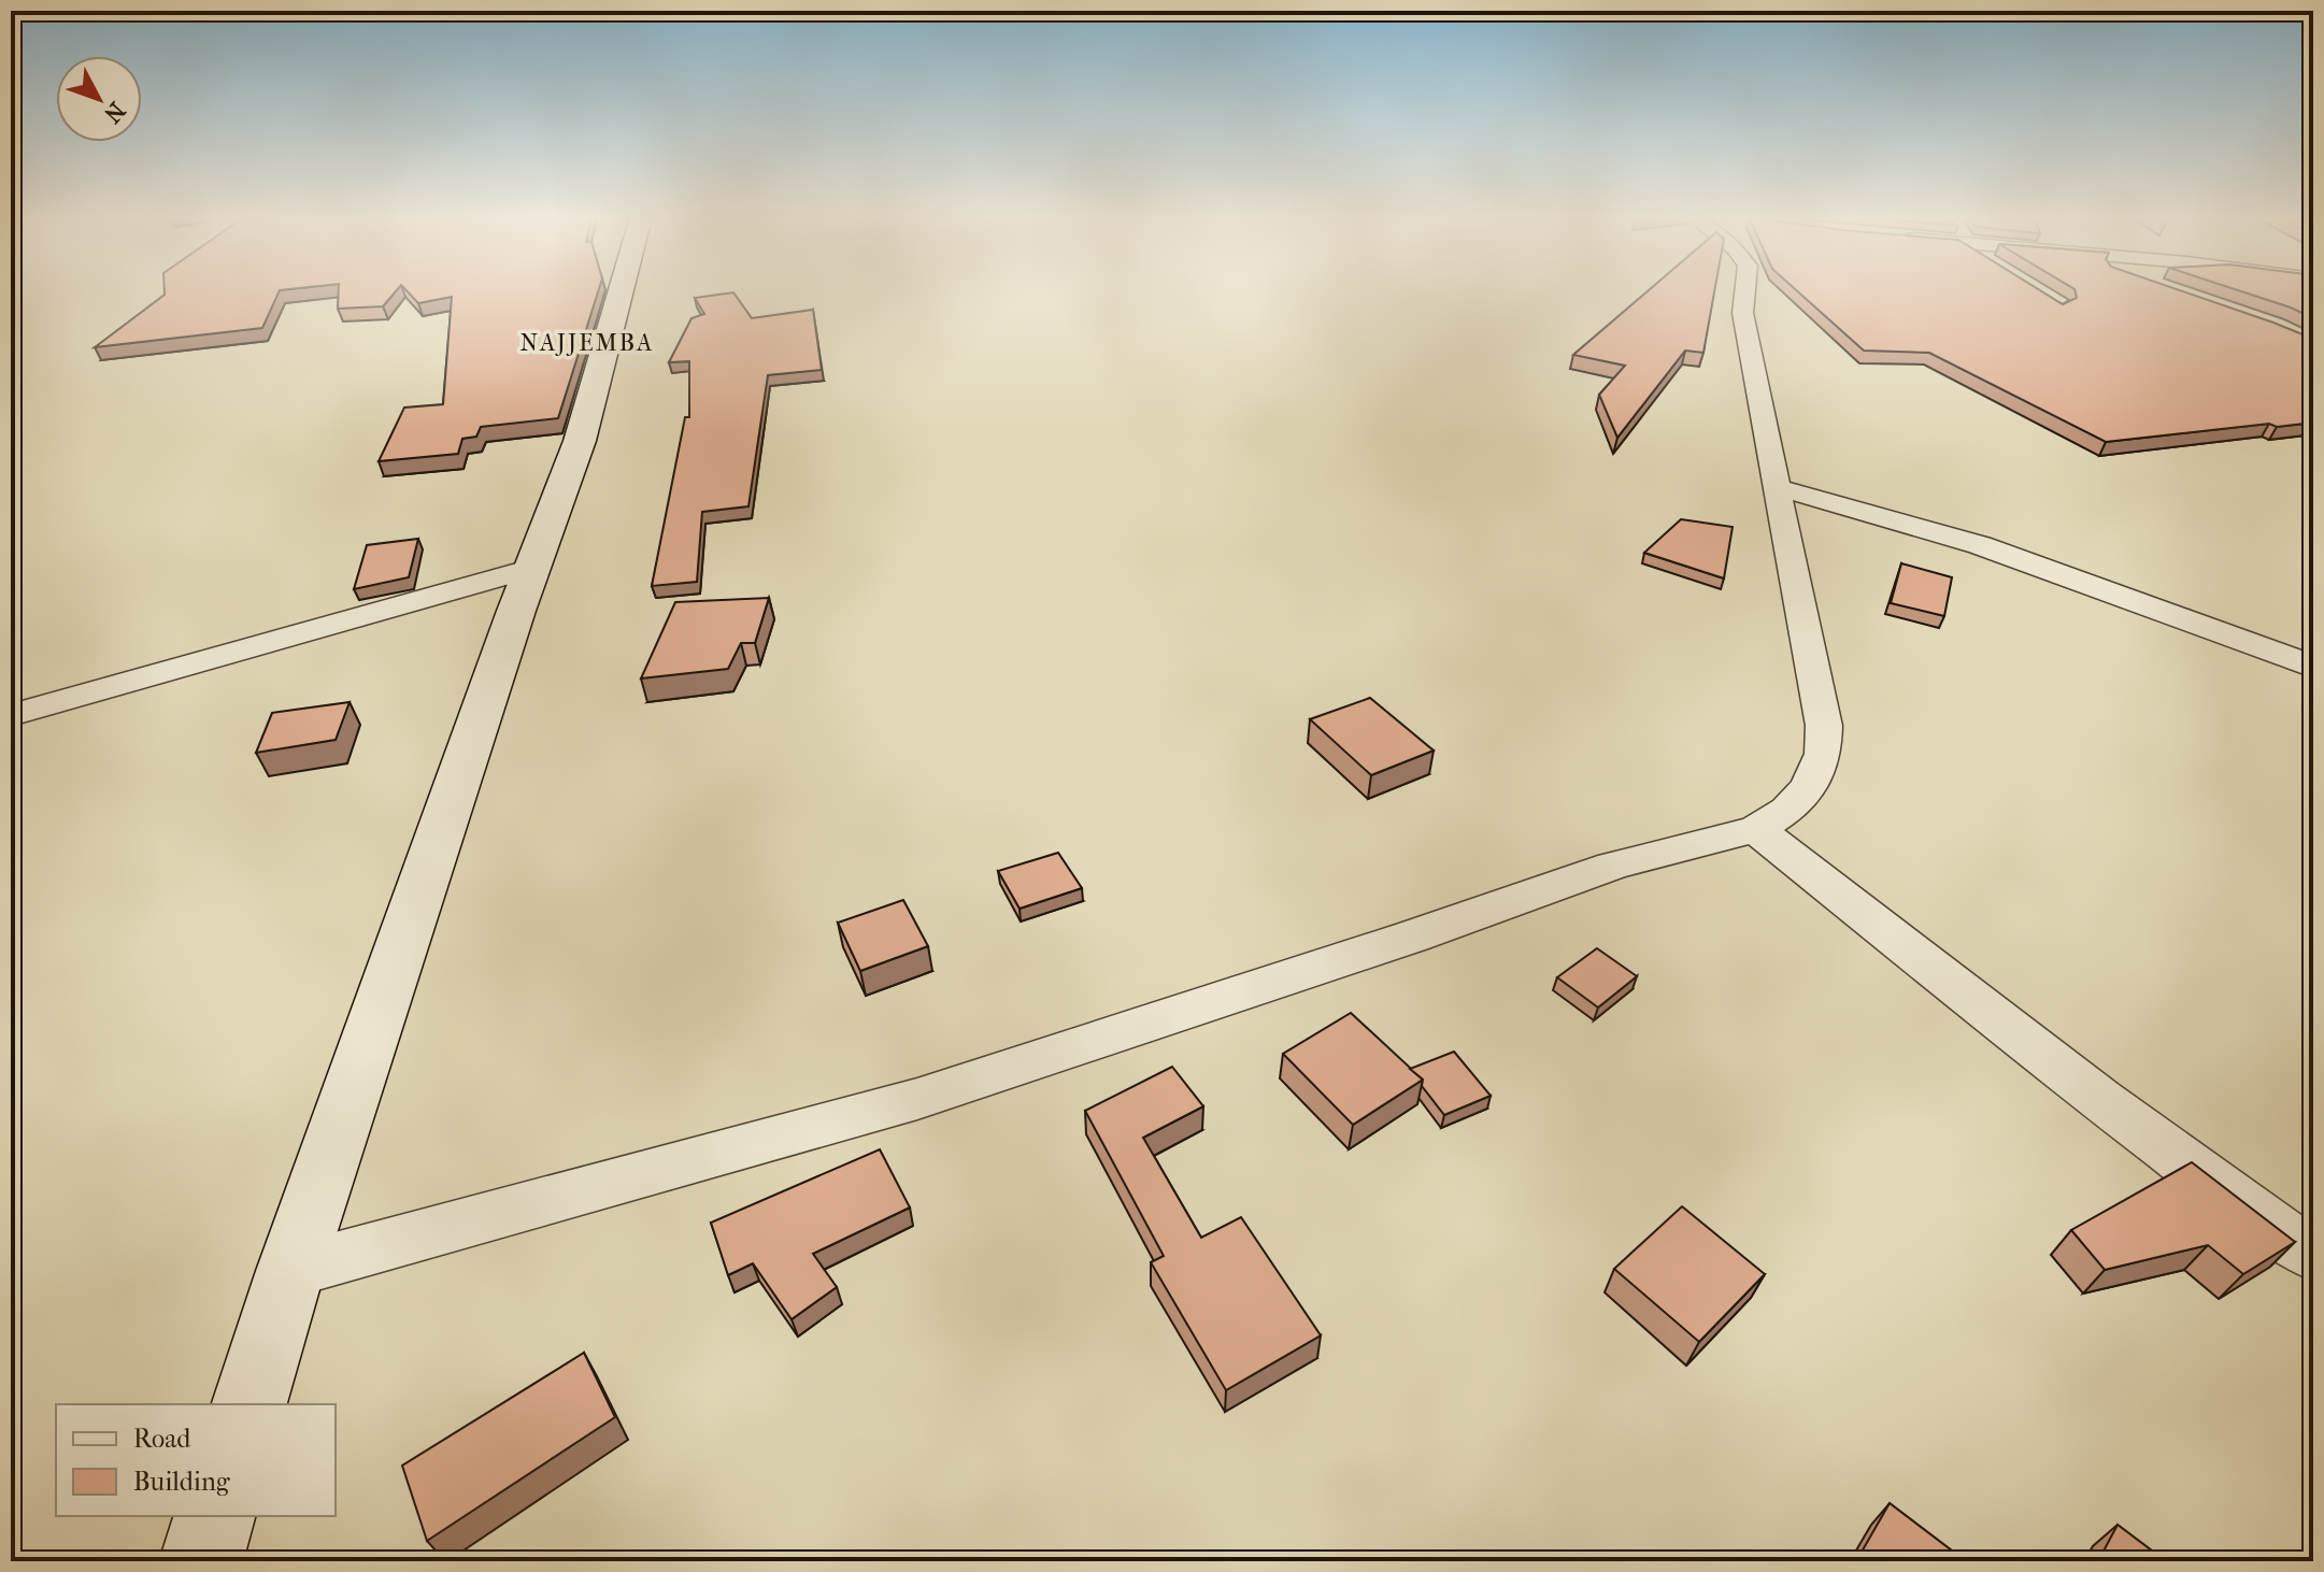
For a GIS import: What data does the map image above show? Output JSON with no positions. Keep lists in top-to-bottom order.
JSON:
{
  "districts": ["NAJJEMBA"],
  "legend": ["Road", "Building"],
  "north": "bottom right"
}
